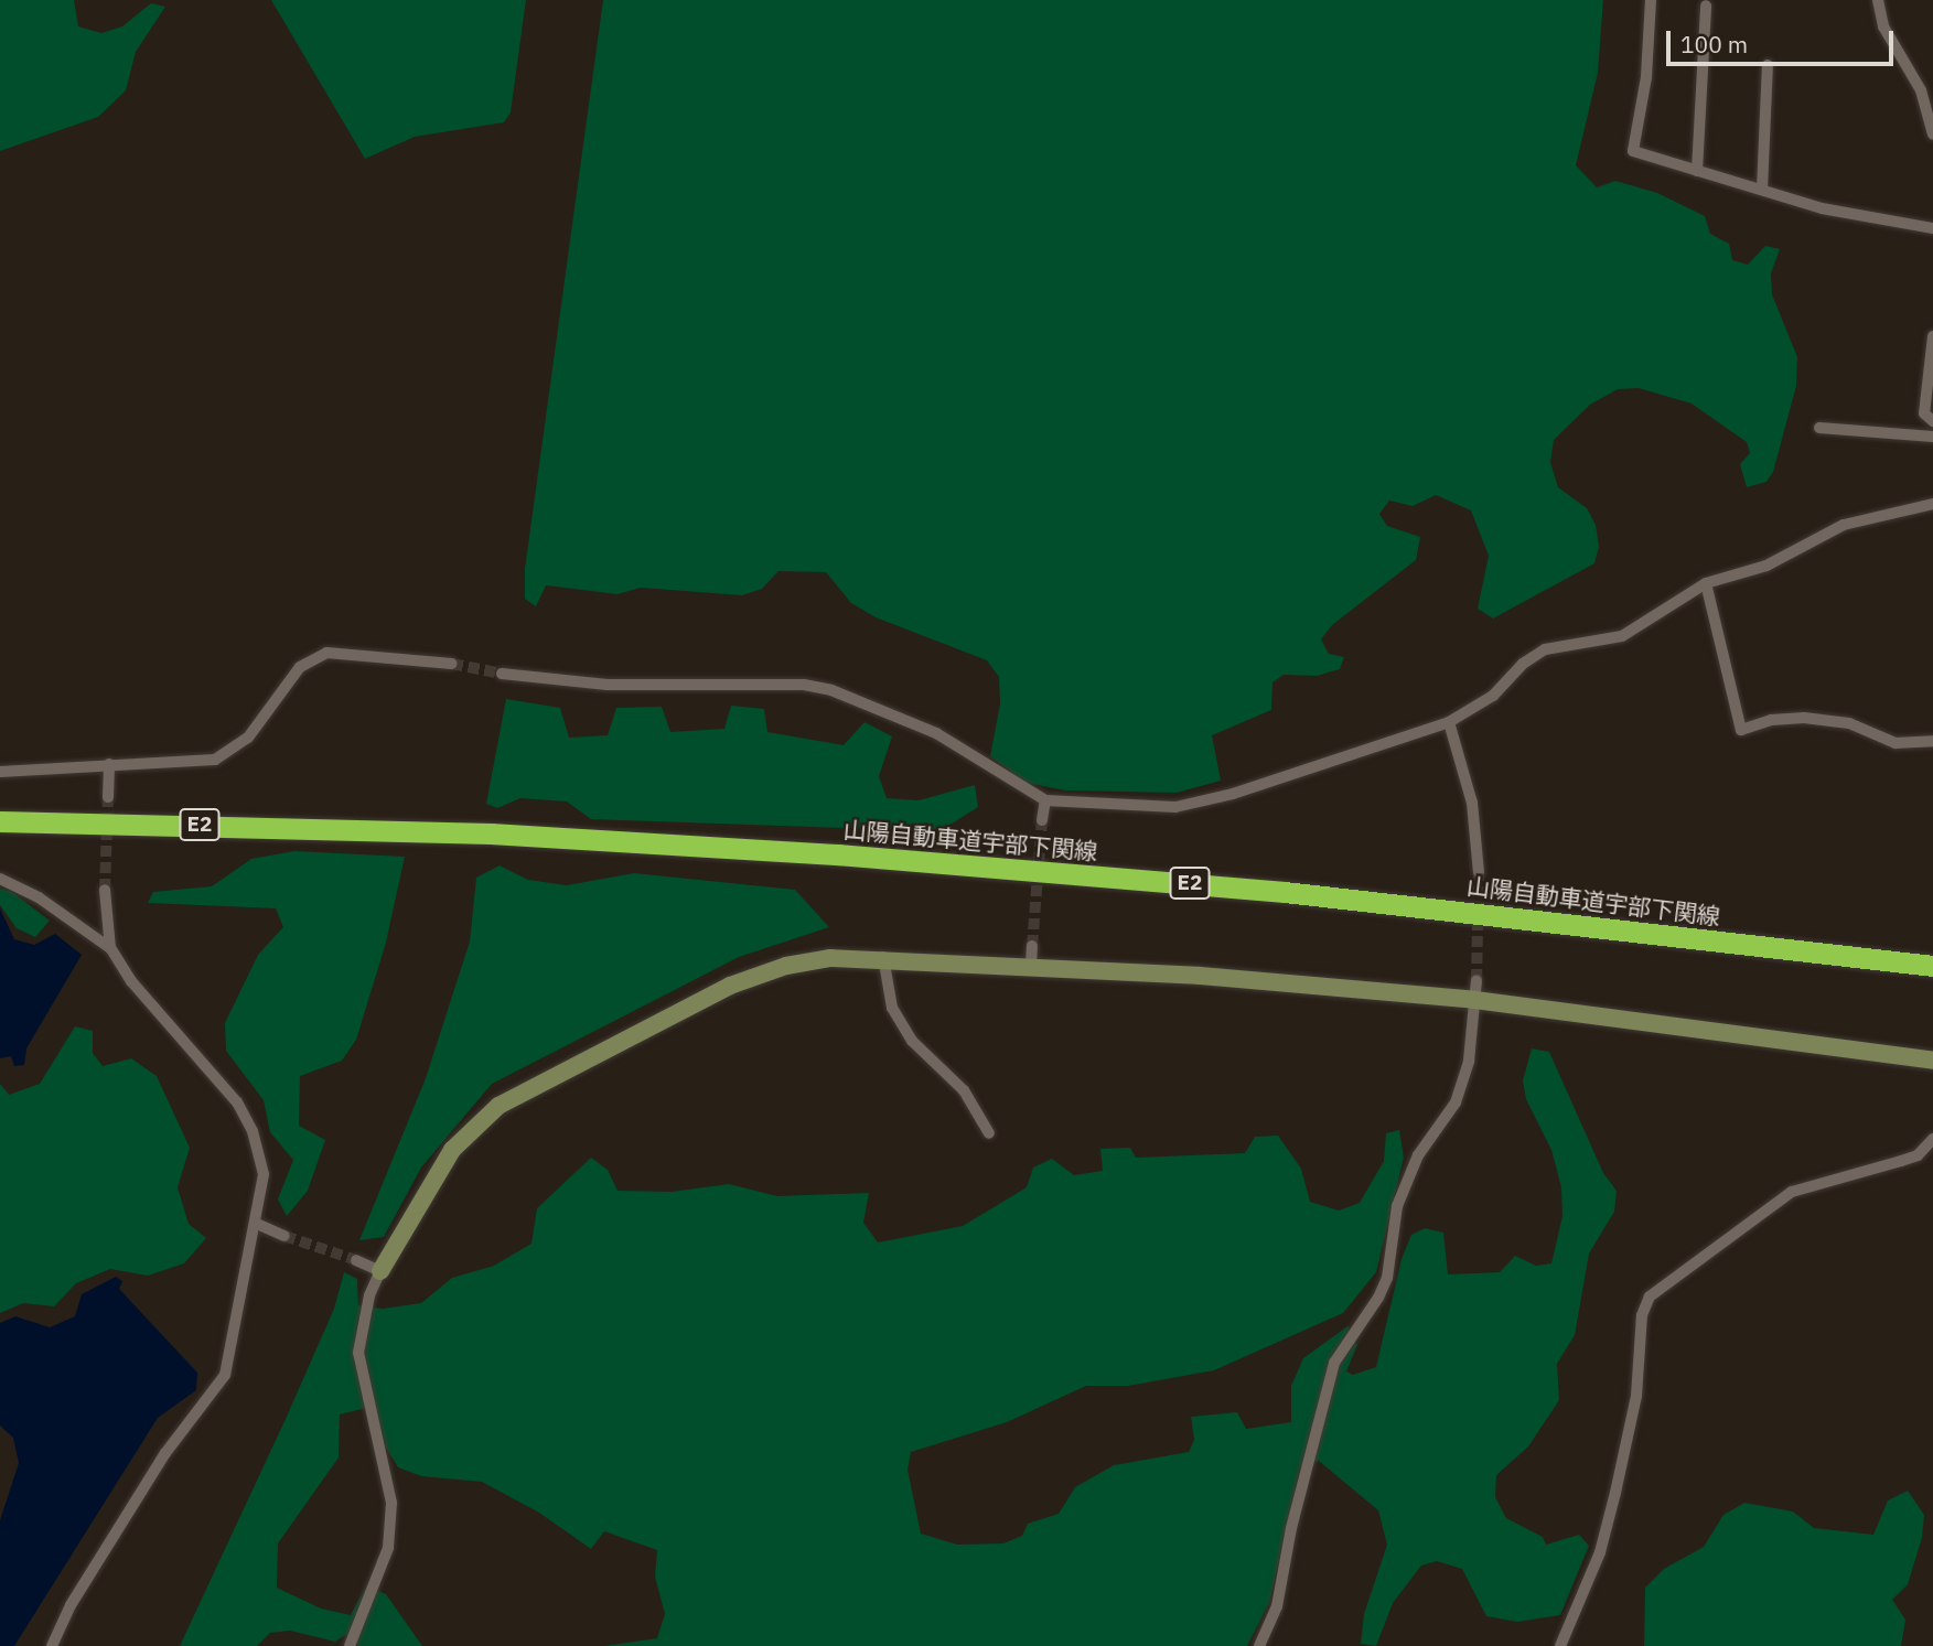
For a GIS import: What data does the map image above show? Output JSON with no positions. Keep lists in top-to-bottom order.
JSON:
{
  "streets": {
    "highway": ["E2", "山陽自動車道宇部下関線"]
  },
  "scale_bar": "100 m"
}
